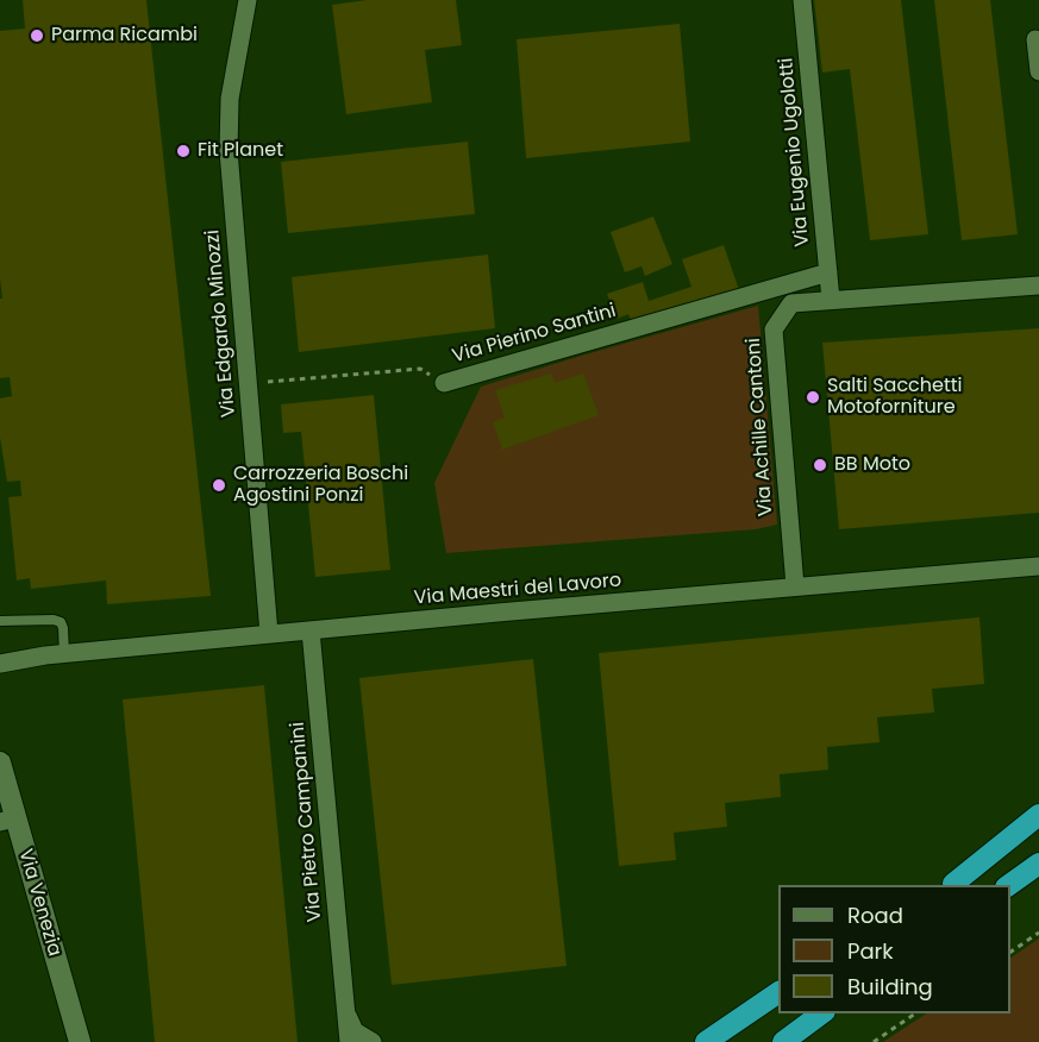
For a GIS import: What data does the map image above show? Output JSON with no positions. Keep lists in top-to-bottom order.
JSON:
{
  "streets": {
    "main road": ["Via Venezia"],
    "street": [
      "Via Eugenio Ugolotti",
      "Via Edgardo Minozzi",
      "Via Pierino Santini",
      "Via Achille Cantoni",
      "Via Maestri del Lavoro",
      "Via Pietro Campanini"
    ]
  },
  "crossings": [
    ["Via Eugenio Ugolotti", "Via Pierino Santini"],
    ["Via Eugenio Ugolotti", "Via Achille Cantoni"],
    ["Via Edgardo Minozzi", "Via Pierino Santini"],
    ["Via Edgardo Minozzi", "Via Maestri del Lavoro"],
    ["Via Achille Cantoni", "Via Maestri del Lavoro"],
    ["Via Maestri del Lavoro", "Via Pietro Campanini"]
  ],
  "places": [
    "Parma Ricambi",
    "Fit Planet",
    "Salti Sacchetti Motoforniture",
    "BB Moto",
    "Carrozzeria Boschi Agostini Ponzi"
  ],
  "legend": ["Road", "Park", "Building"]
}
